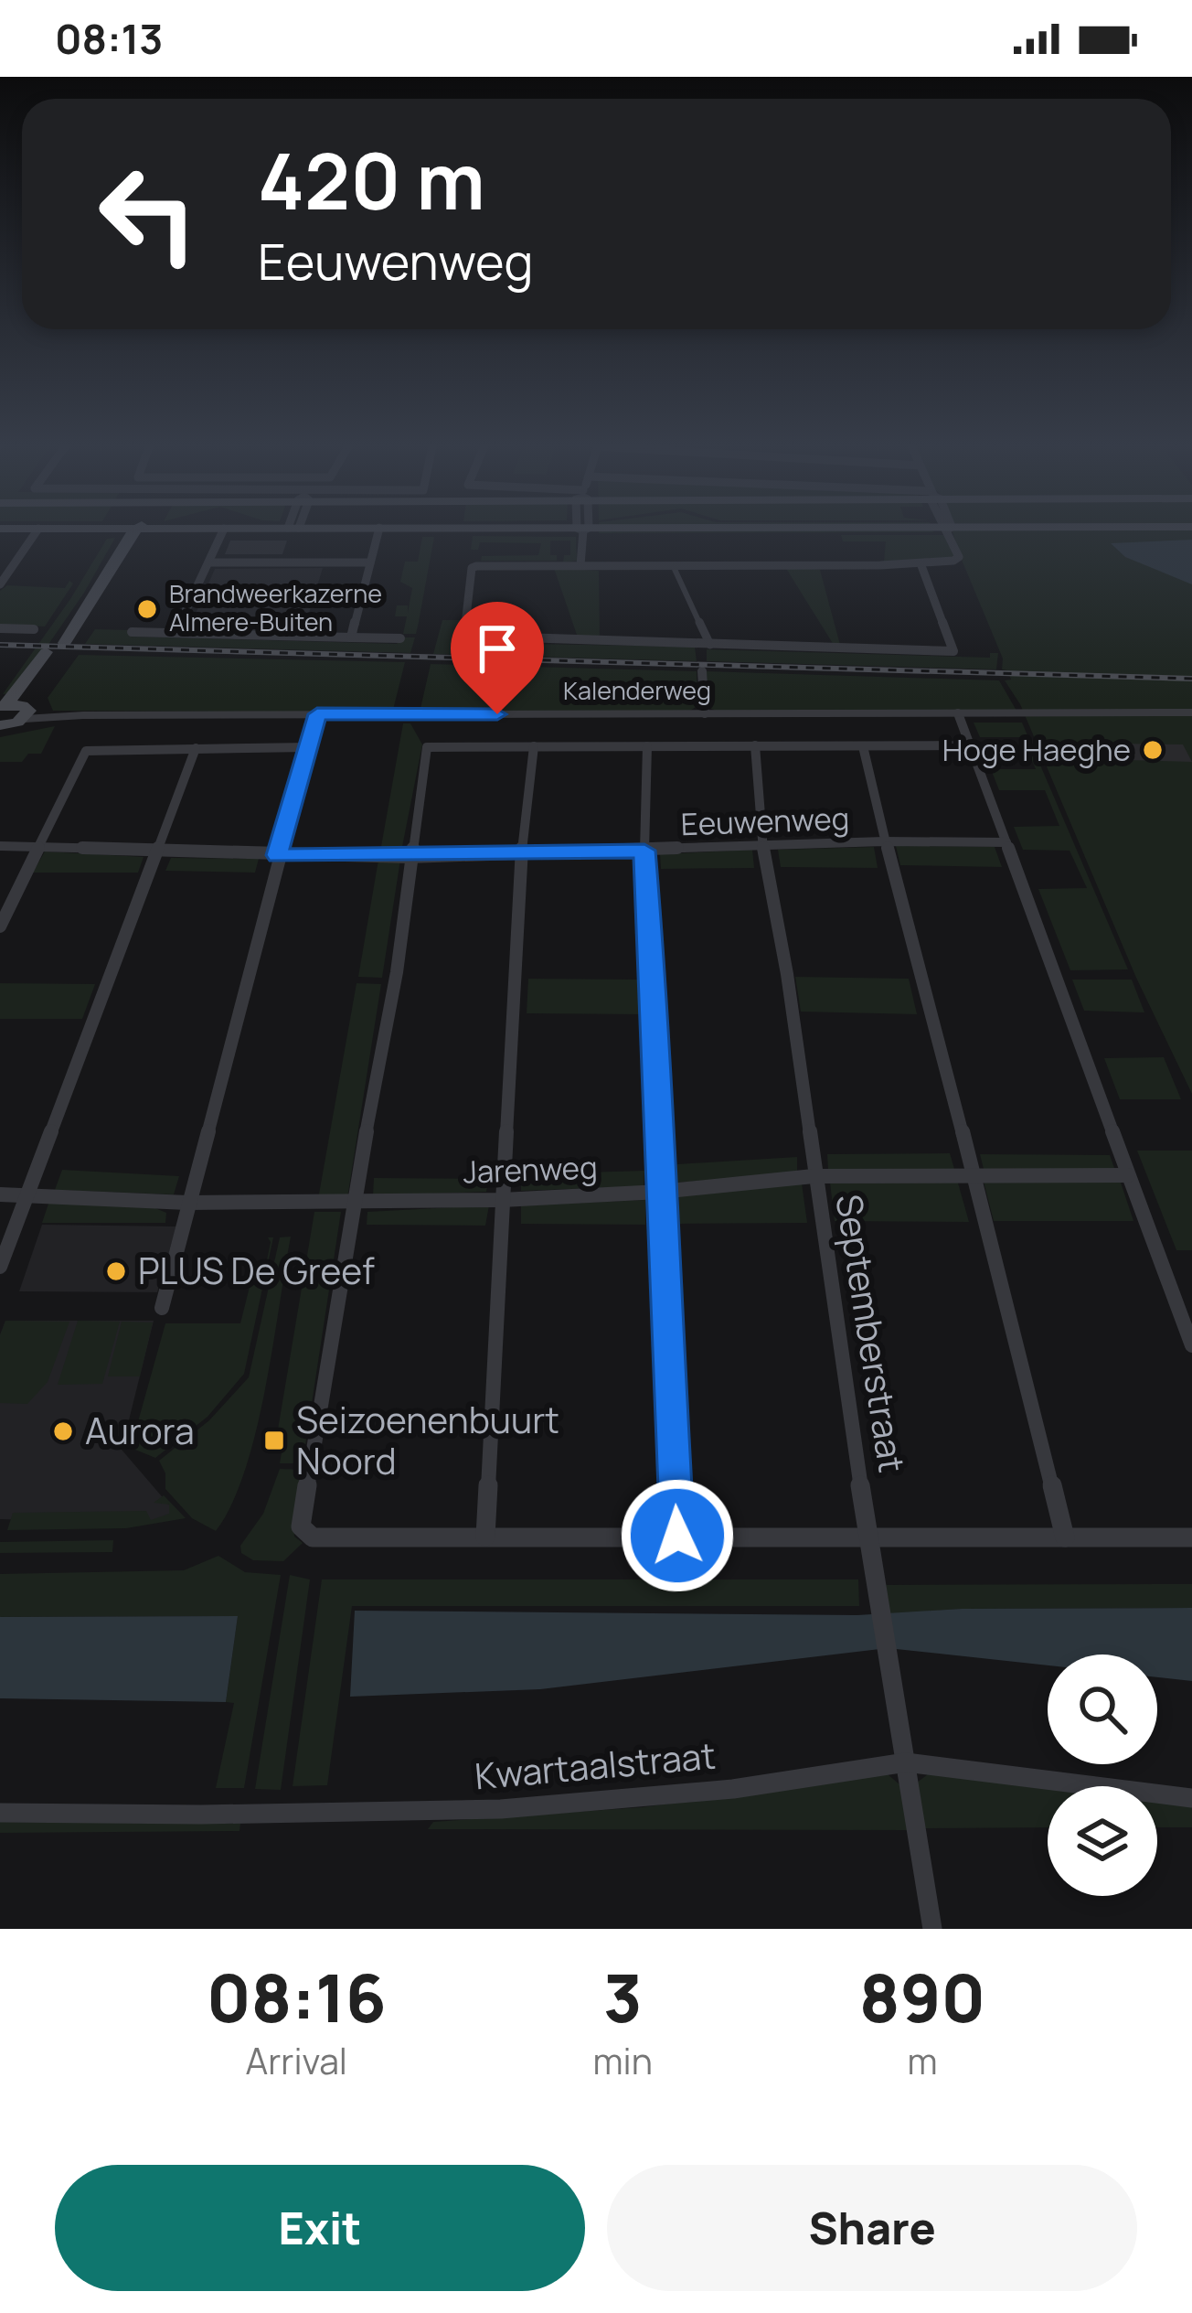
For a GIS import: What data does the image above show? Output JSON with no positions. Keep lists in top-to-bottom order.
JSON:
{
  "streets": {
    "street": [
      "Kalenderweg",
      "Eeuwenweg",
      "Jarenweg",
      "Septemberstraat",
      "Kwartaalstraat"
    ]
  },
  "crossings": [
    ["Eeuwenweg", "Septemberstraat"],
    ["Jarenweg", "Septemberstraat"],
    ["Septemberstraat", "Kwartaalstraat"]
  ],
  "places": {
    "other": [
      "Brandweerkazerne Almere-Buiten",
      "Hoge Haeghe",
      "PLUS De Greef",
      "Aurora"
    ],
    "transit": ["Seizoenenbuurt Noord"]
  },
  "page": {
    "status": "08:13",
    "turn": ["420 m", "Eeuwenweg"],
    "eta": [
      "08:16",
      "Arrival",
      "3",
      "min",
      "890",
      "m"
    ],
    "buttons": ["Exit", "Share"]
  }
}
